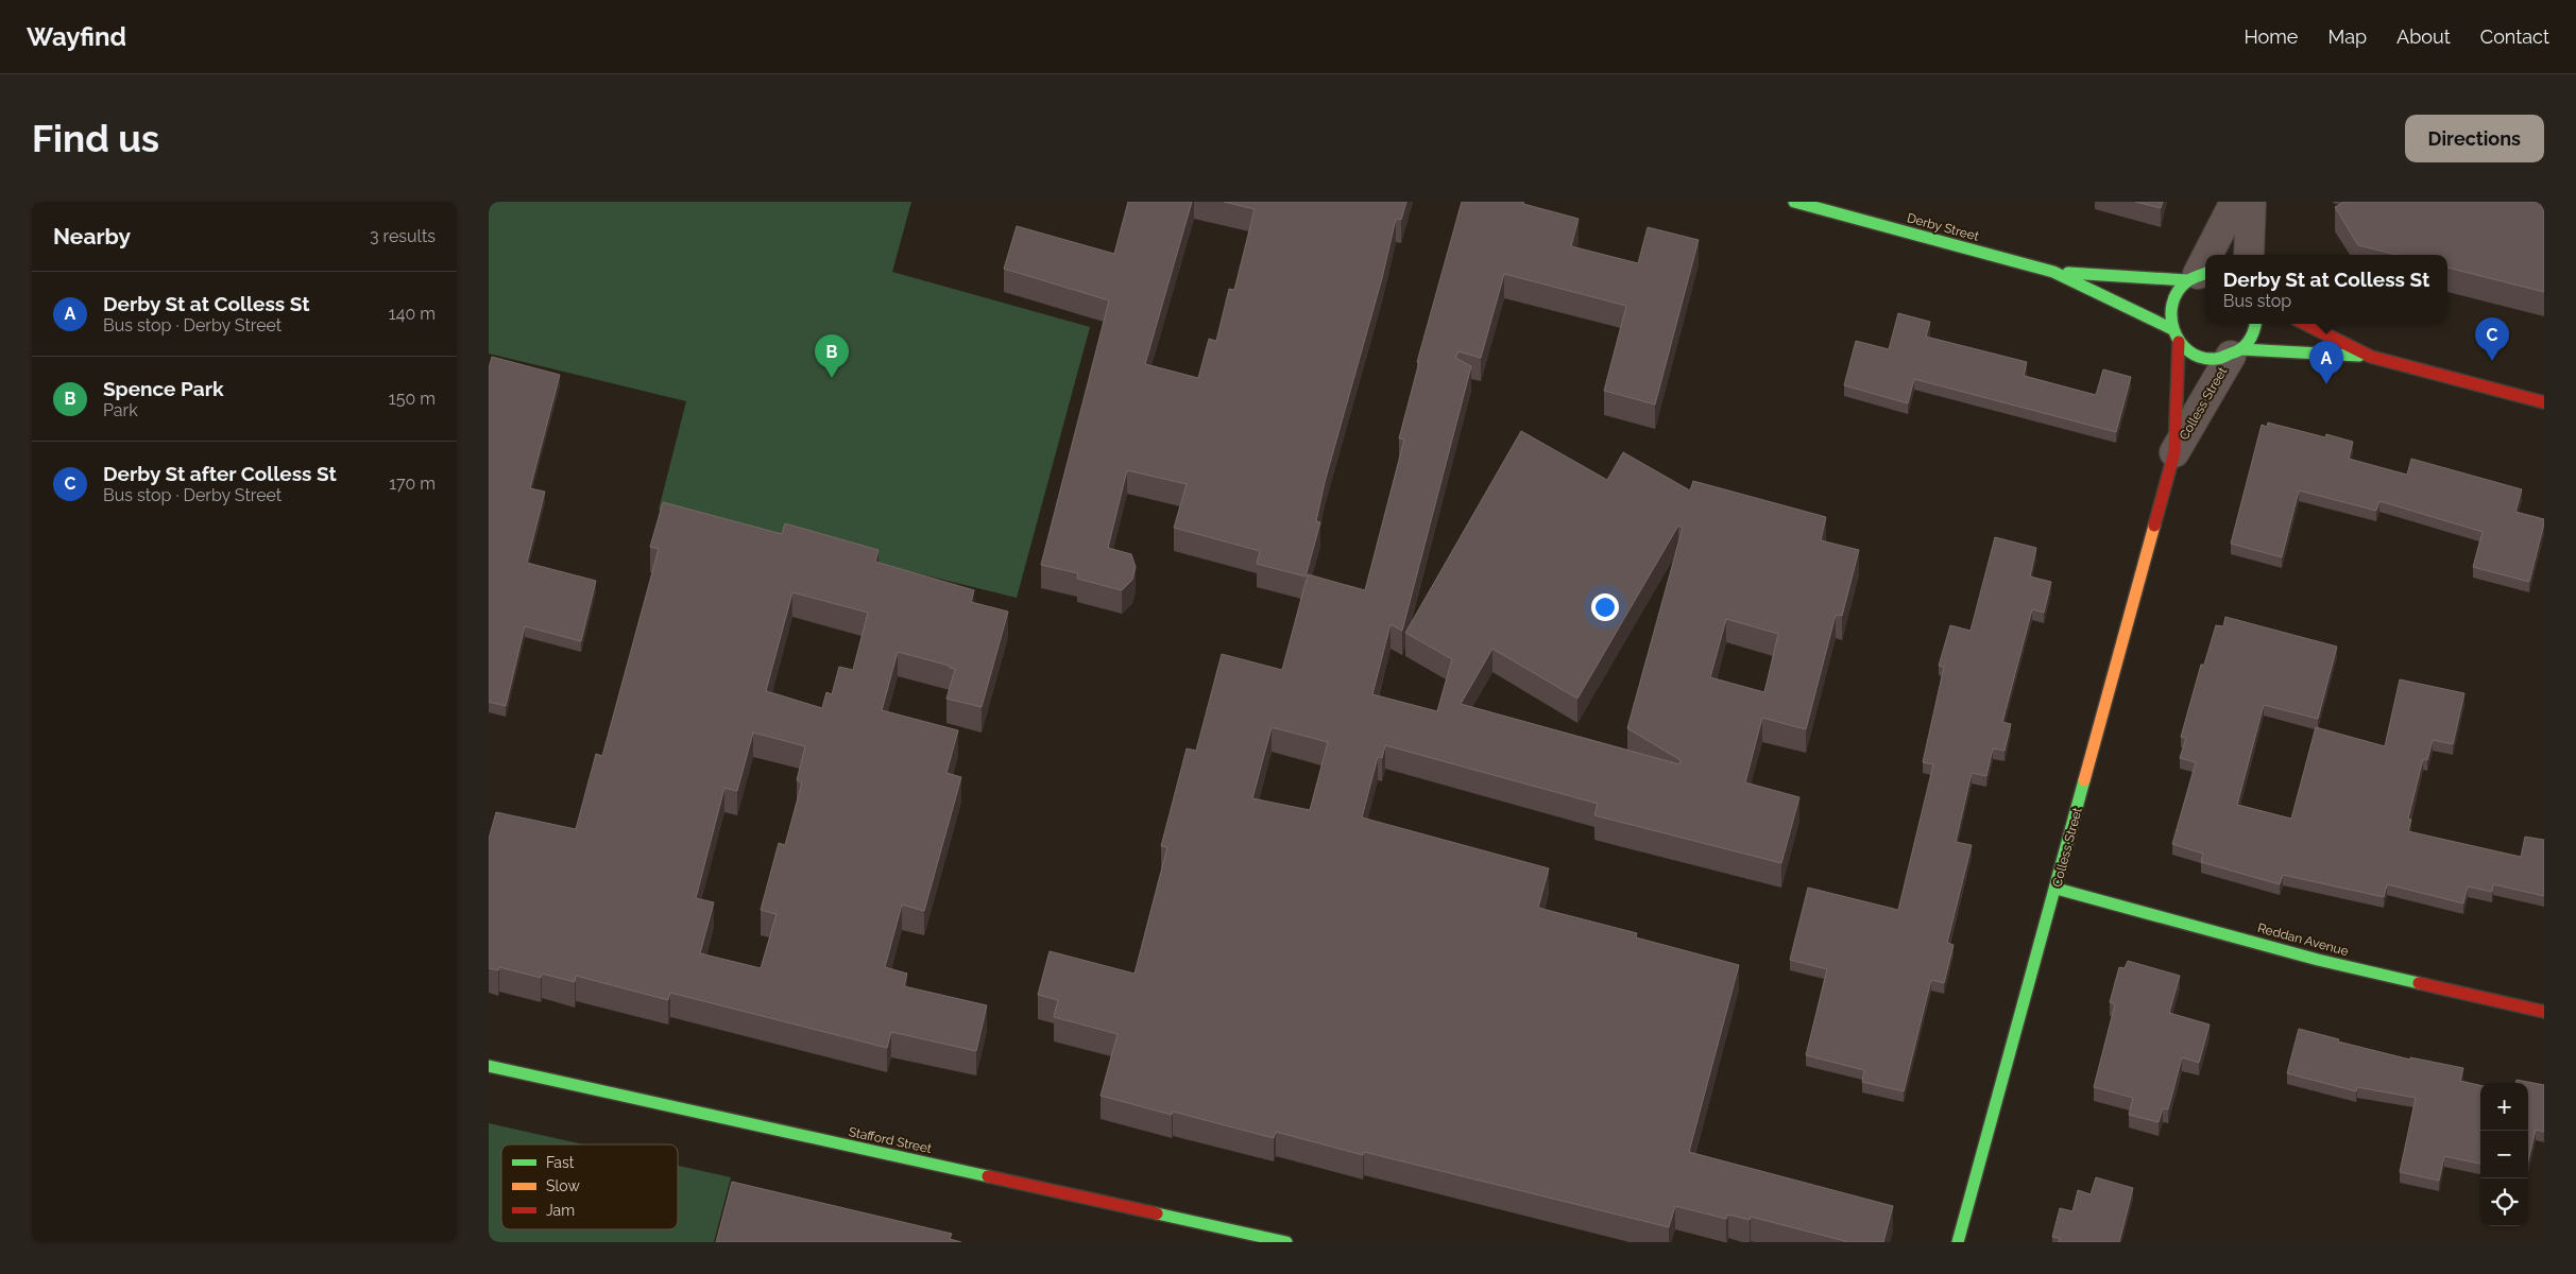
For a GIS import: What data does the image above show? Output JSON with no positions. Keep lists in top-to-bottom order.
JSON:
{
  "streets": {
    "street": [
      "Derby Street",
      "Colless Street",
      "Reddan Avenue",
      "Stafford Street"
    ]
  },
  "crossings": [
    ["Colless Street", "Reddan Avenue"]
  ],
  "legend": ["Fast", "Slow", "Jam"],
  "page": {
    "header": "Wayfind",
    "nav": [
      "Home",
      "Map",
      "About",
      "Contact"
    ],
    "buttons": "Directions",
    "title": "Find us",
    "heading": ["Nearby", "3 results"],
    "popup": ["Derby St at Colless St", "Bus stop"],
    "list": [
      {
        "mark": "A",
        "name": "Derby St at Colless St",
        "note": "Bus stop · Derby Street",
        "value": "140 m"
      },
      {
        "mark": "B",
        "name": "Spence Park",
        "note": "Park",
        "value": "150 m"
      },
      {
        "mark": "C",
        "name": "Derby St after Colless St",
        "note": "Bus stop · Derby Street",
        "value": "170 m"
      }
    ],
    "pins": ["C", "B", "A"],
    "map_buttons": ["+", "−"]
  }
}
